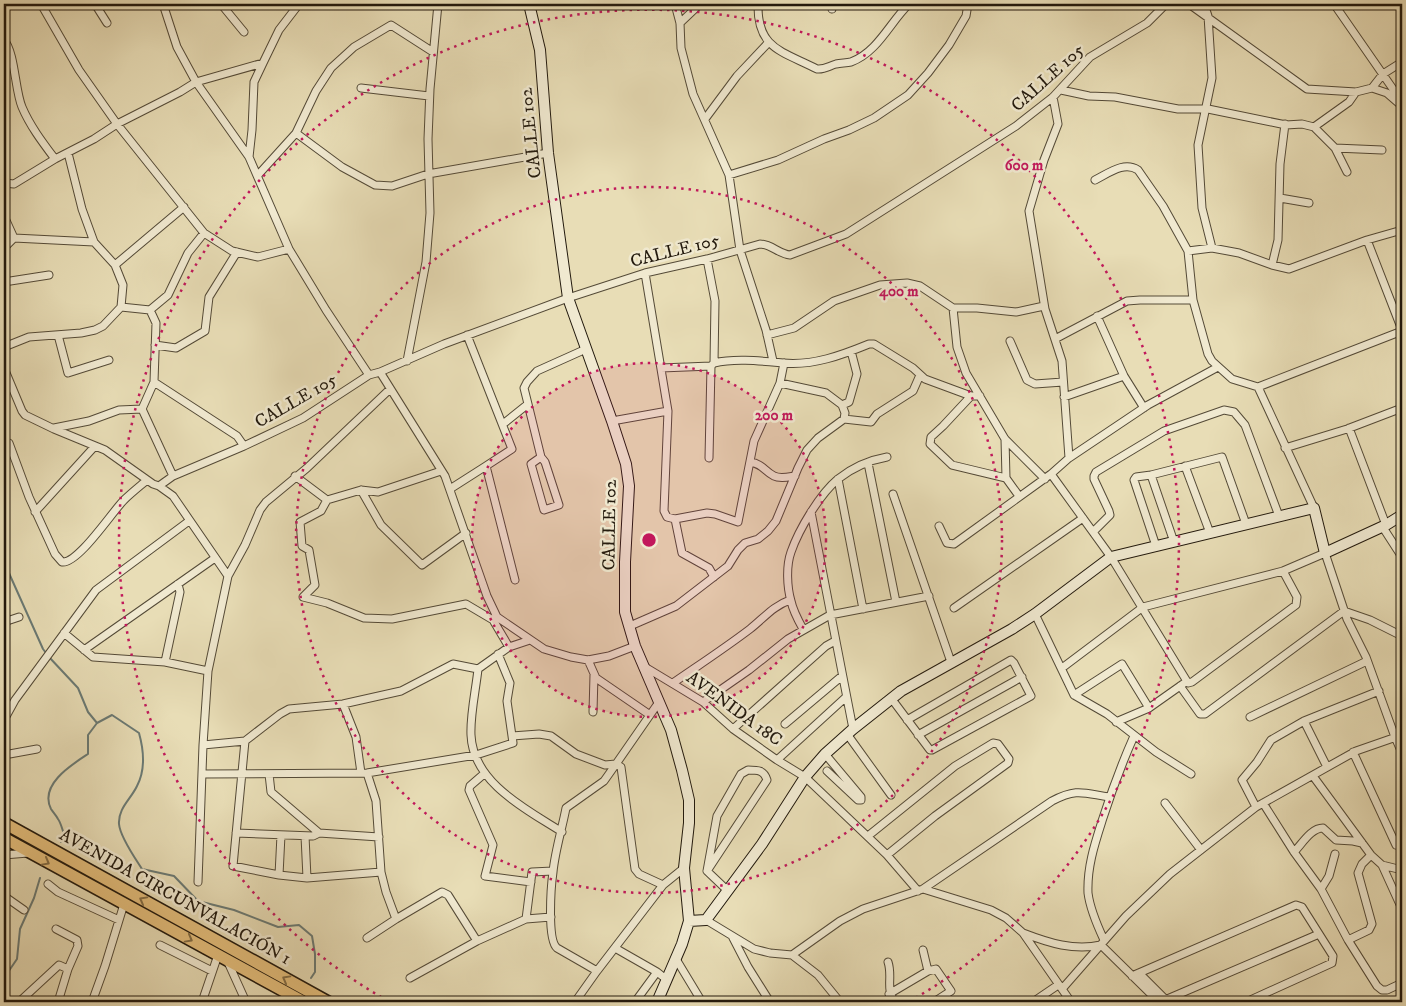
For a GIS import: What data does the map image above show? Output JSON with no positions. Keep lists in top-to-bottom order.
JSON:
{
  "streets": {
    "main road": ["CALLE 102", "AVENIDA CIRCUNVALACIÓN 1"],
    "street": ["CALLE 105", "AVENIDA 18C"]
  },
  "crossings": [
    ["CALLE 105", "CALLE 102"],
    ["CALLE 102", "AVENIDA 18C"]
  ],
  "rings": ["600 m", "400 m", "200 m"]
}
